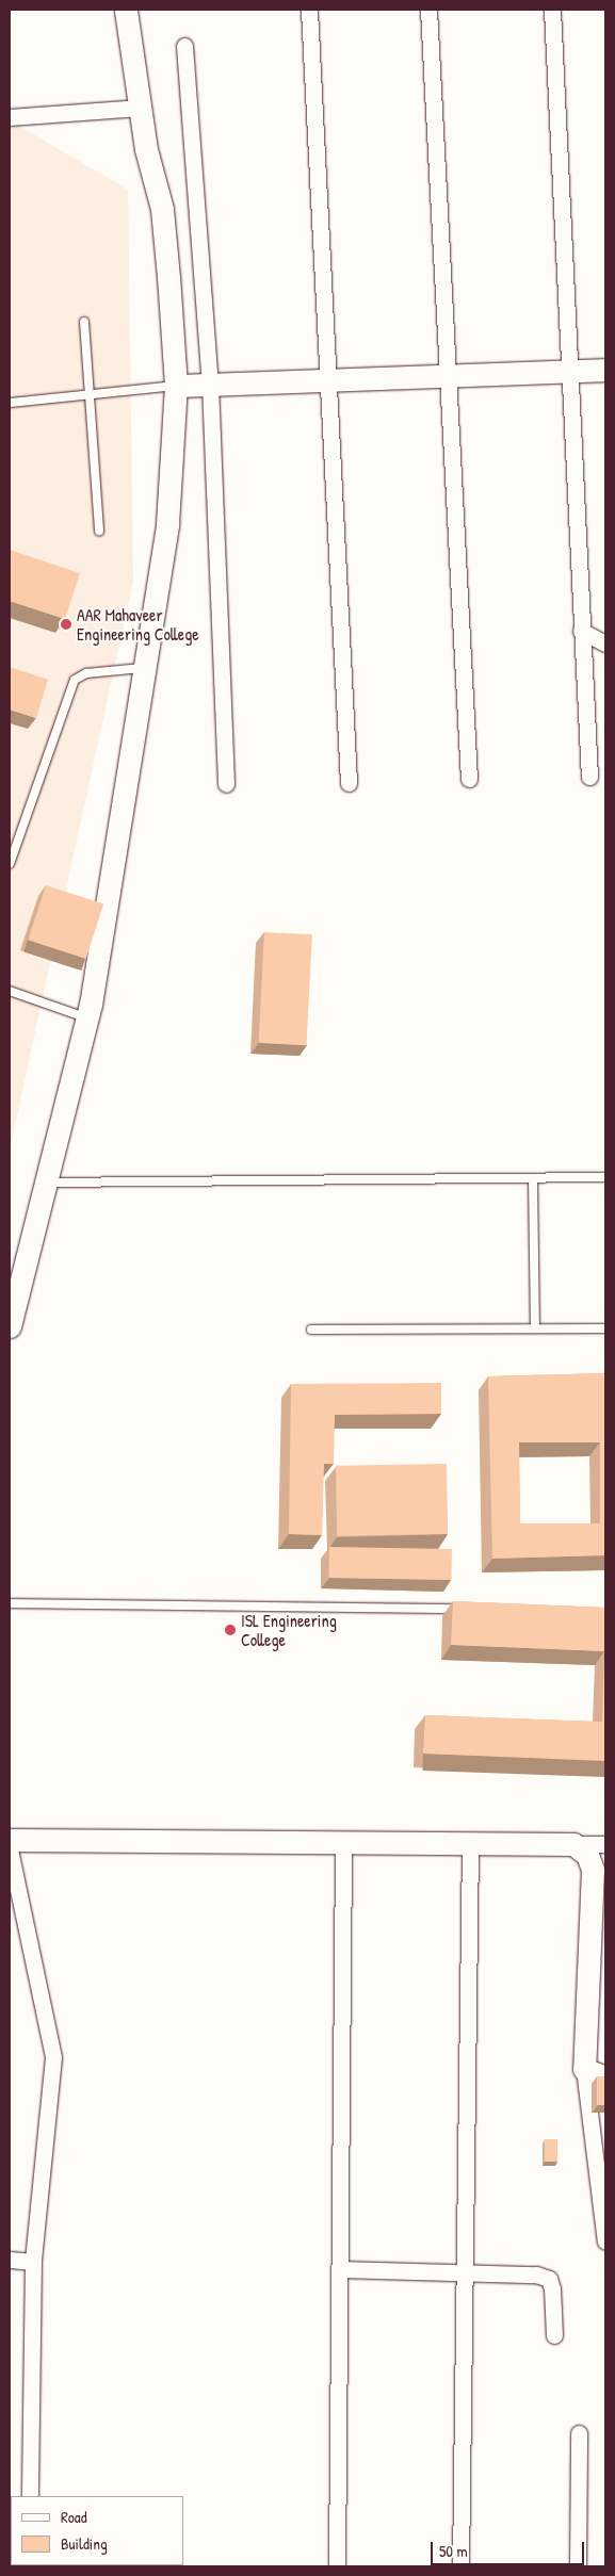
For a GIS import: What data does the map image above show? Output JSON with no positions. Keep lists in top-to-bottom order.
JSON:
{
  "places": ["AAR Mahaveer Engineering College", "ISL Engineering College"],
  "legend": ["Road", "Building"],
  "scale_bar": "50 m"
}
